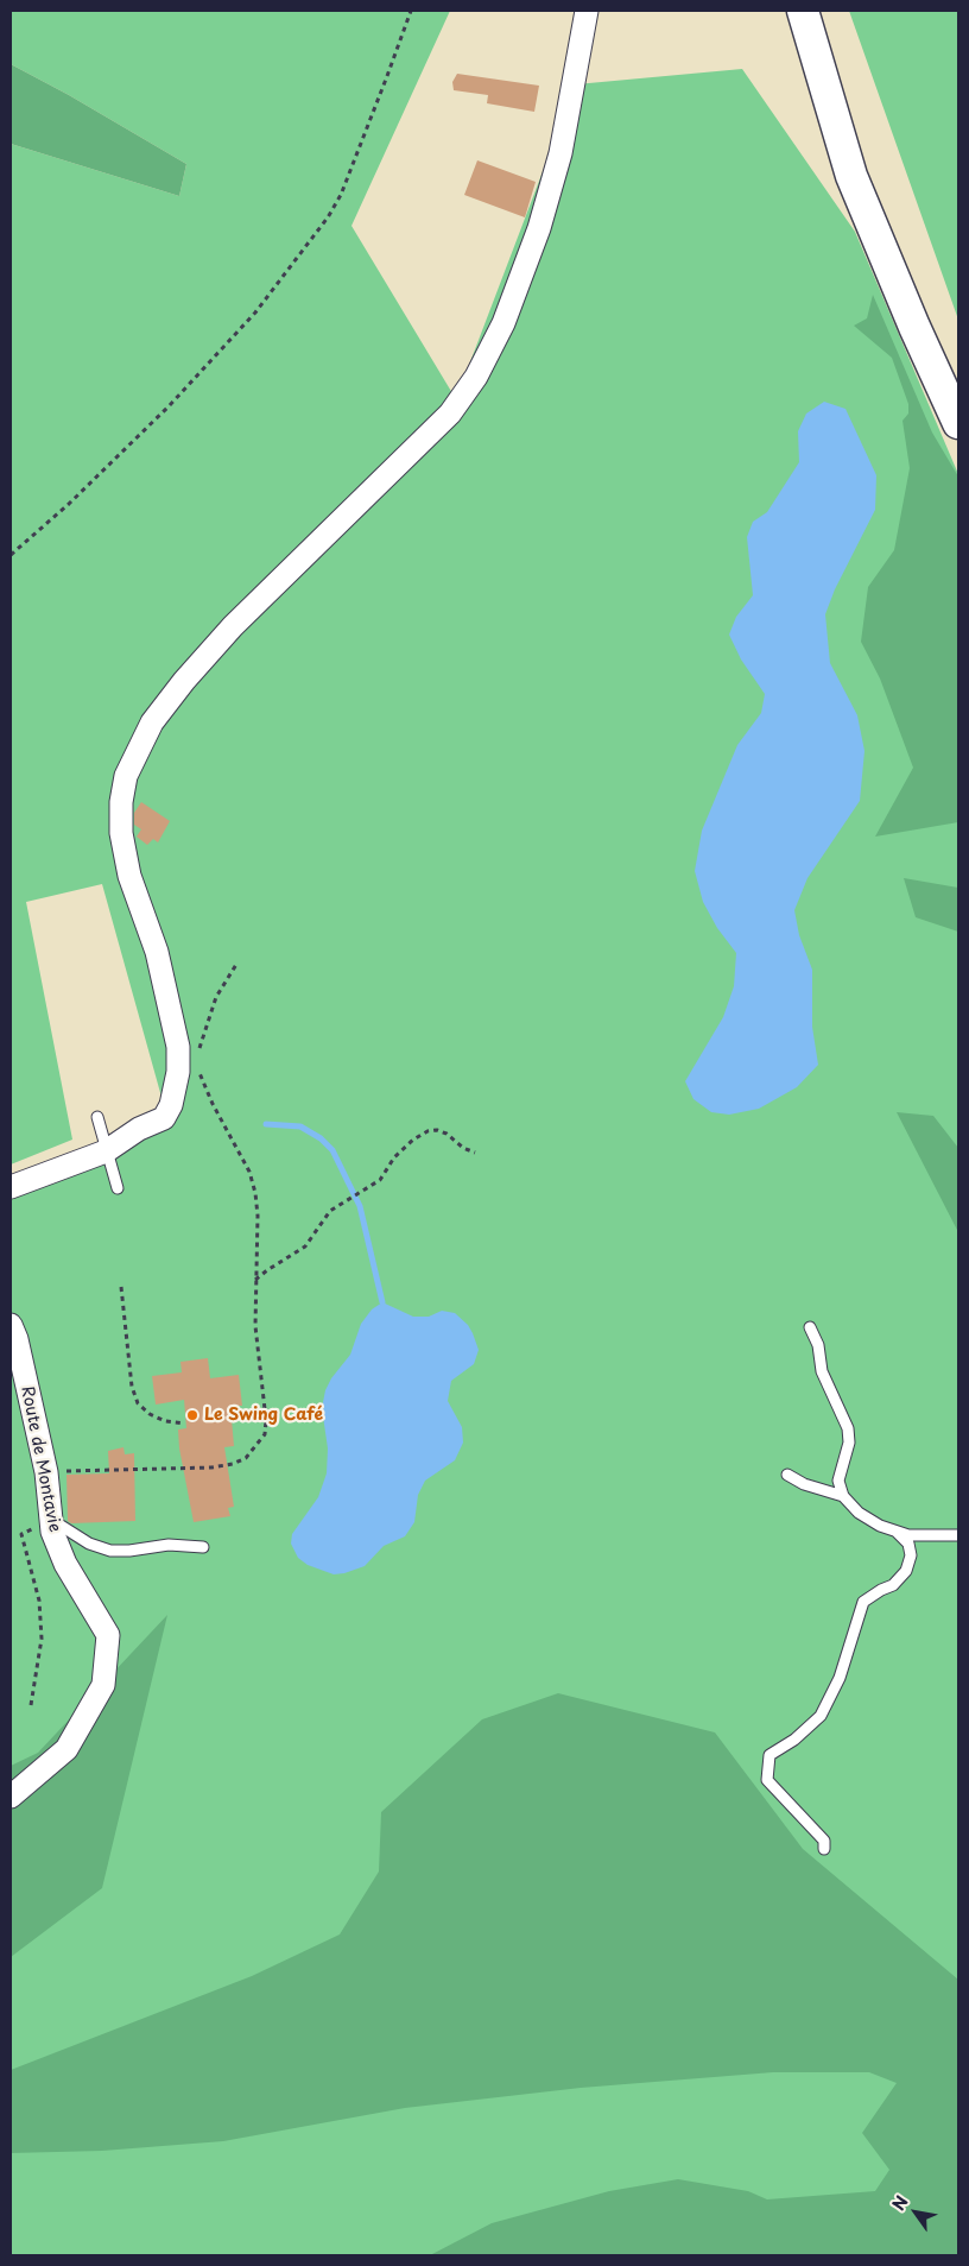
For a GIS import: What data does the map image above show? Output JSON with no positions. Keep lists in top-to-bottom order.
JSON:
{
  "streets": {
    "street": ["Route de Montavie"]
  },
  "places": ["Le Swing Café"],
  "north": "top left"
}
